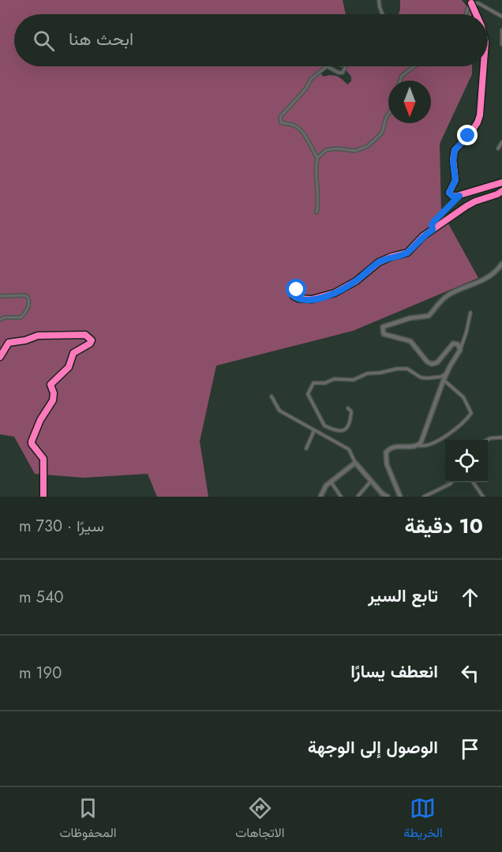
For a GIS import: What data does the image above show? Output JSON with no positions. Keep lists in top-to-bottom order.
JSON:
{
  "north": "bottom",
  "page": {
    "search": "ابحث هنا",
    "heading": ["10 دقيقة", "سيرًا · 730 m"],
    "list": [
      ["تابع السير", "540 m"],
      ["انعطف يسارًا", "190 m"],
      "الوصول إلى الوجهة"
    ],
    "nav": ["الخريطة", "الاتجاهات", "المحفوظات"]
  }
}
